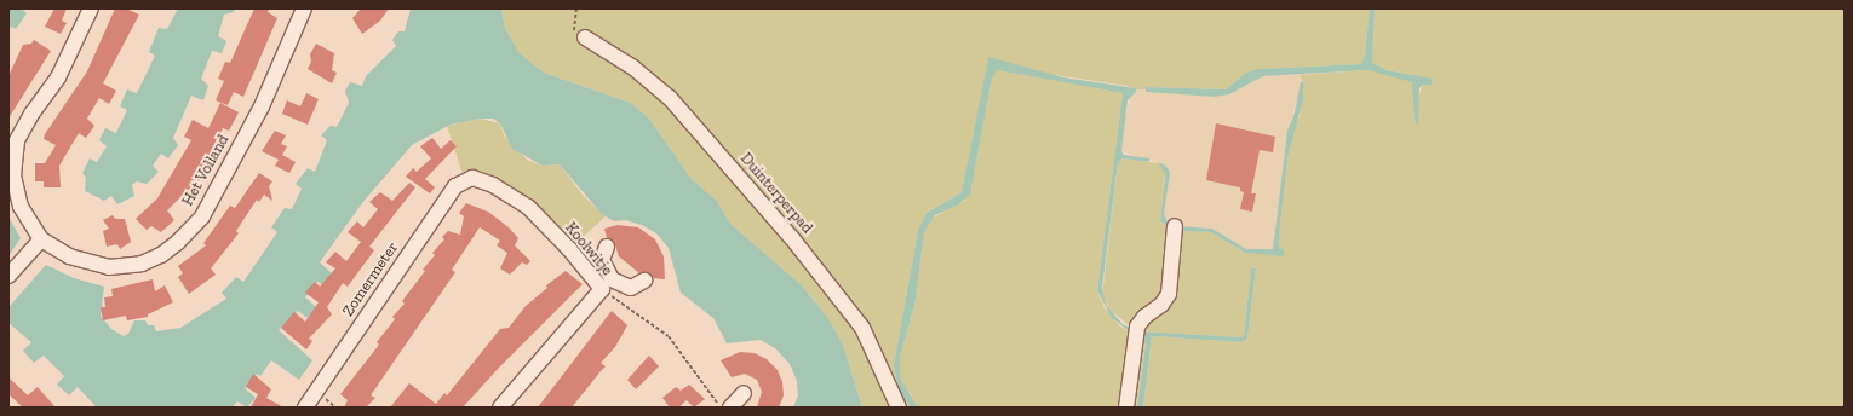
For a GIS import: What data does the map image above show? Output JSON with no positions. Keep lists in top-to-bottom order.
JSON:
{
  "streets": {
    "street": [
      "Het Volland",
      "Duinterperpad",
      "Koolwitje",
      "Zomermeter"
    ]
  },
  "crossings": [
    ["Koolwitje", "Zomermeter"]
  ]
}
